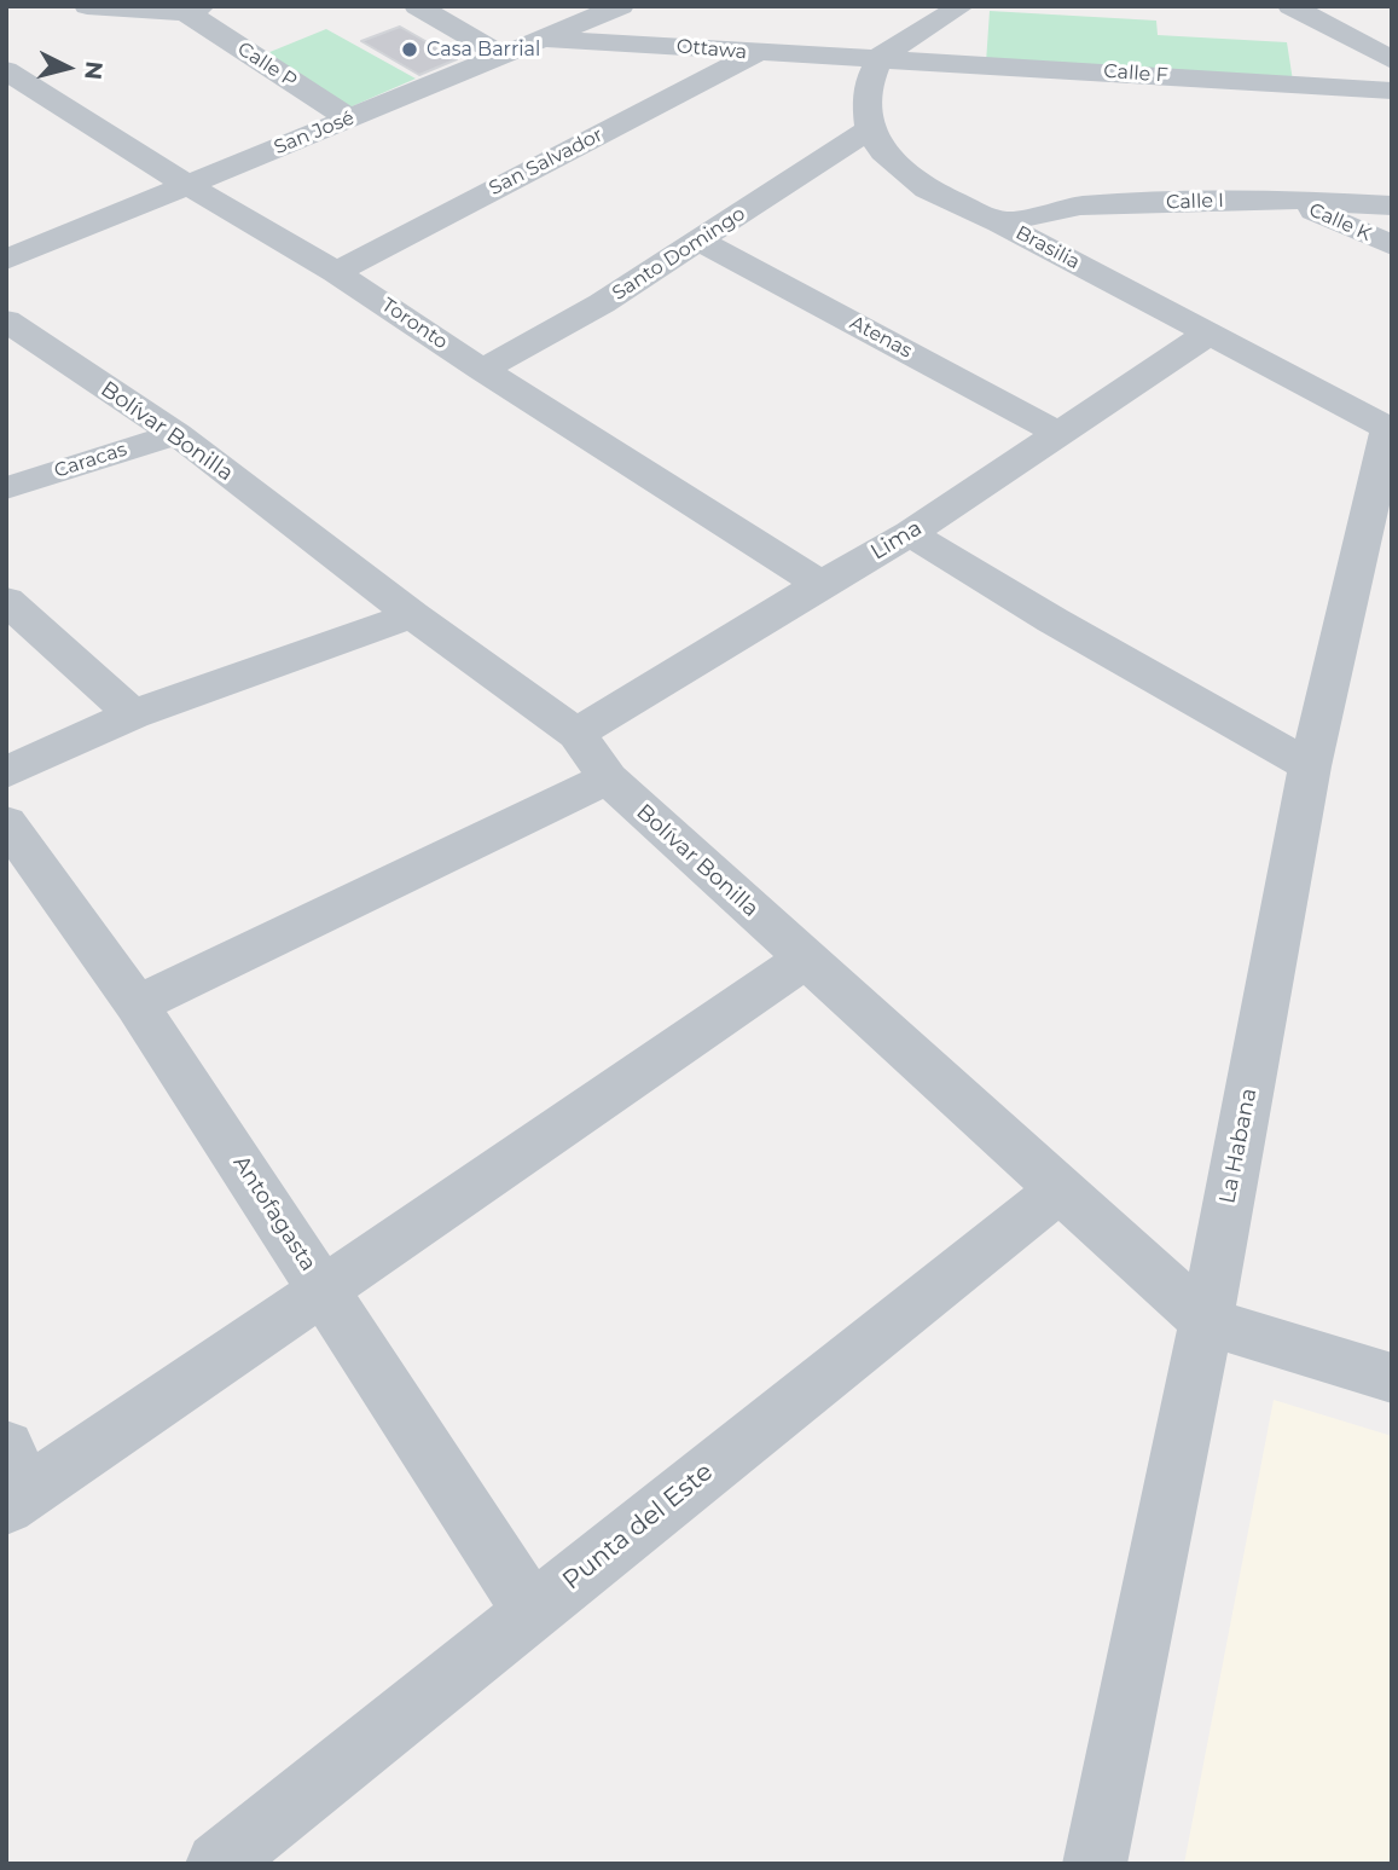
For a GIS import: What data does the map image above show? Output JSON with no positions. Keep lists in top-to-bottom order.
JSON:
{
  "streets": {
    "street": [
      "Ottawa",
      "Calle P",
      "Calle F",
      "San José",
      "San Salvador",
      "Calle I",
      "Calle K",
      "Brasilia",
      "Santo Domingo",
      "Toronto",
      "Atenas",
      "Bolívar Bonilla",
      "Caracas",
      "Lima",
      "La Habana",
      "Antofagasta",
      "Punta del Este"
    ]
  },
  "crossings": [
    ["Ottawa", "Calle F"],
    ["Ottawa", "San José"],
    ["Ottawa", "San Salvador"],
    ["Calle P", "San José"],
    ["San José", "Toronto"],
    ["San Salvador", "Toronto"],
    ["Calle I", "Calle K"],
    ["Calle I", "Brasilia"],
    ["Brasilia", "Santo Domingo"],
    ["Brasilia", "Lima"],
    ["Brasilia", "La Habana"],
    ["Santo Domingo", "Toronto"],
    ["Santo Domingo", "Atenas"],
    ["Toronto", "Lima"],
    ["Atenas", "Lima"],
    ["Bolívar Bonilla", "Caracas"],
    ["Bolívar Bonilla", "Lima"],
    ["Bolívar Bonilla", "La Habana"],
    ["Bolívar Bonilla", "Punta del Este"],
    ["Antofagasta", "Punta del Este"]
  ],
  "places": ["Casa Barrial"],
  "north": "right"
}
